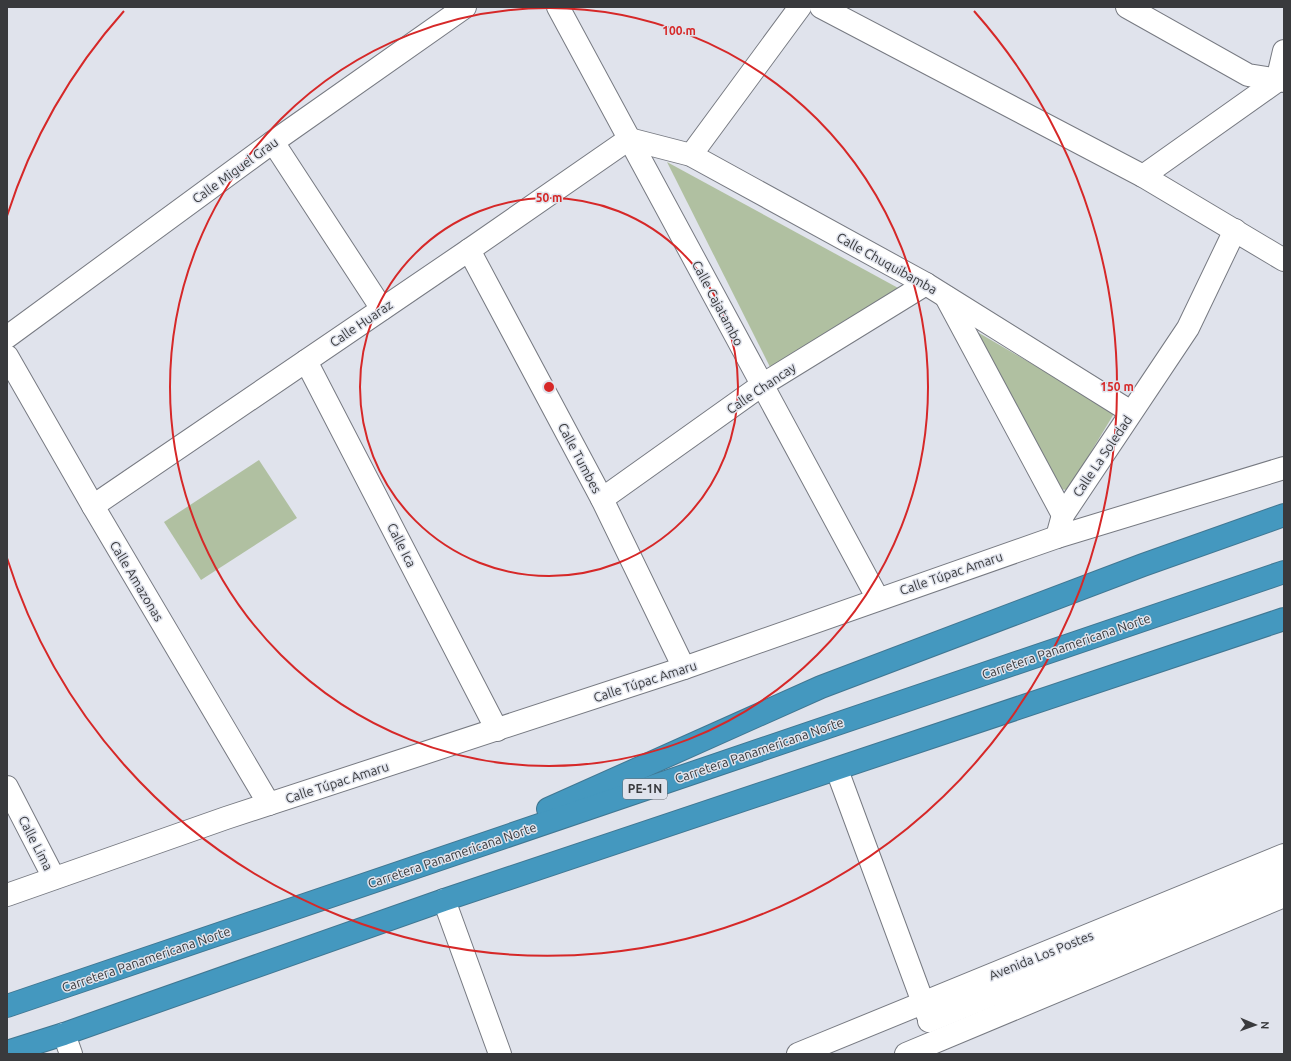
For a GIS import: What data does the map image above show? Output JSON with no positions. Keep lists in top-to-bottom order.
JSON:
{
  "streets": {
    "highway": ["Carretera Panamericana Norte", "PE-1N"],
    "street": [
      "Calle Miguel Grau",
      "Calle Chuquibamba",
      "Calle Cajatambo",
      "Calle Huaraz",
      "Calle Chancay",
      "Calle La Soledad",
      "Calle Tumbes",
      "Calle Ica",
      "Calle Túpac Amaru",
      "Calle Amazonas",
      "Calle Lima",
      "Avenida Los Postes"
    ]
  },
  "crossings": [
    ["Calle Chuquibamba", "Calle Cajatambo"],
    ["Calle Chuquibamba", "Calle Huaraz"],
    ["Calle Chuquibamba", "Calle Chancay"],
    ["Calle Chuquibamba", "Calle La Soledad"],
    ["Calle Cajatambo", "Calle Huaraz"],
    ["Calle Cajatambo", "Calle Chancay"],
    ["Calle Cajatambo", "Calle Túpac Amaru"],
    ["Calle Huaraz", "Calle Tumbes"],
    ["Calle Huaraz", "Calle Ica"],
    ["Calle Huaraz", "Calle Amazonas"],
    ["Calle Chancay", "Calle Tumbes"],
    ["Calle La Soledad", "Calle Túpac Amaru"],
    ["Calle Tumbes", "Calle Túpac Amaru"],
    ["Calle Ica", "Calle Túpac Amaru"],
    ["Calle Túpac Amaru", "Calle Amazonas"],
    ["Calle Túpac Amaru", "Calle Lima"]
  ],
  "north": "right",
  "rings": ["100 m", "50 m", "150 m"]
}
